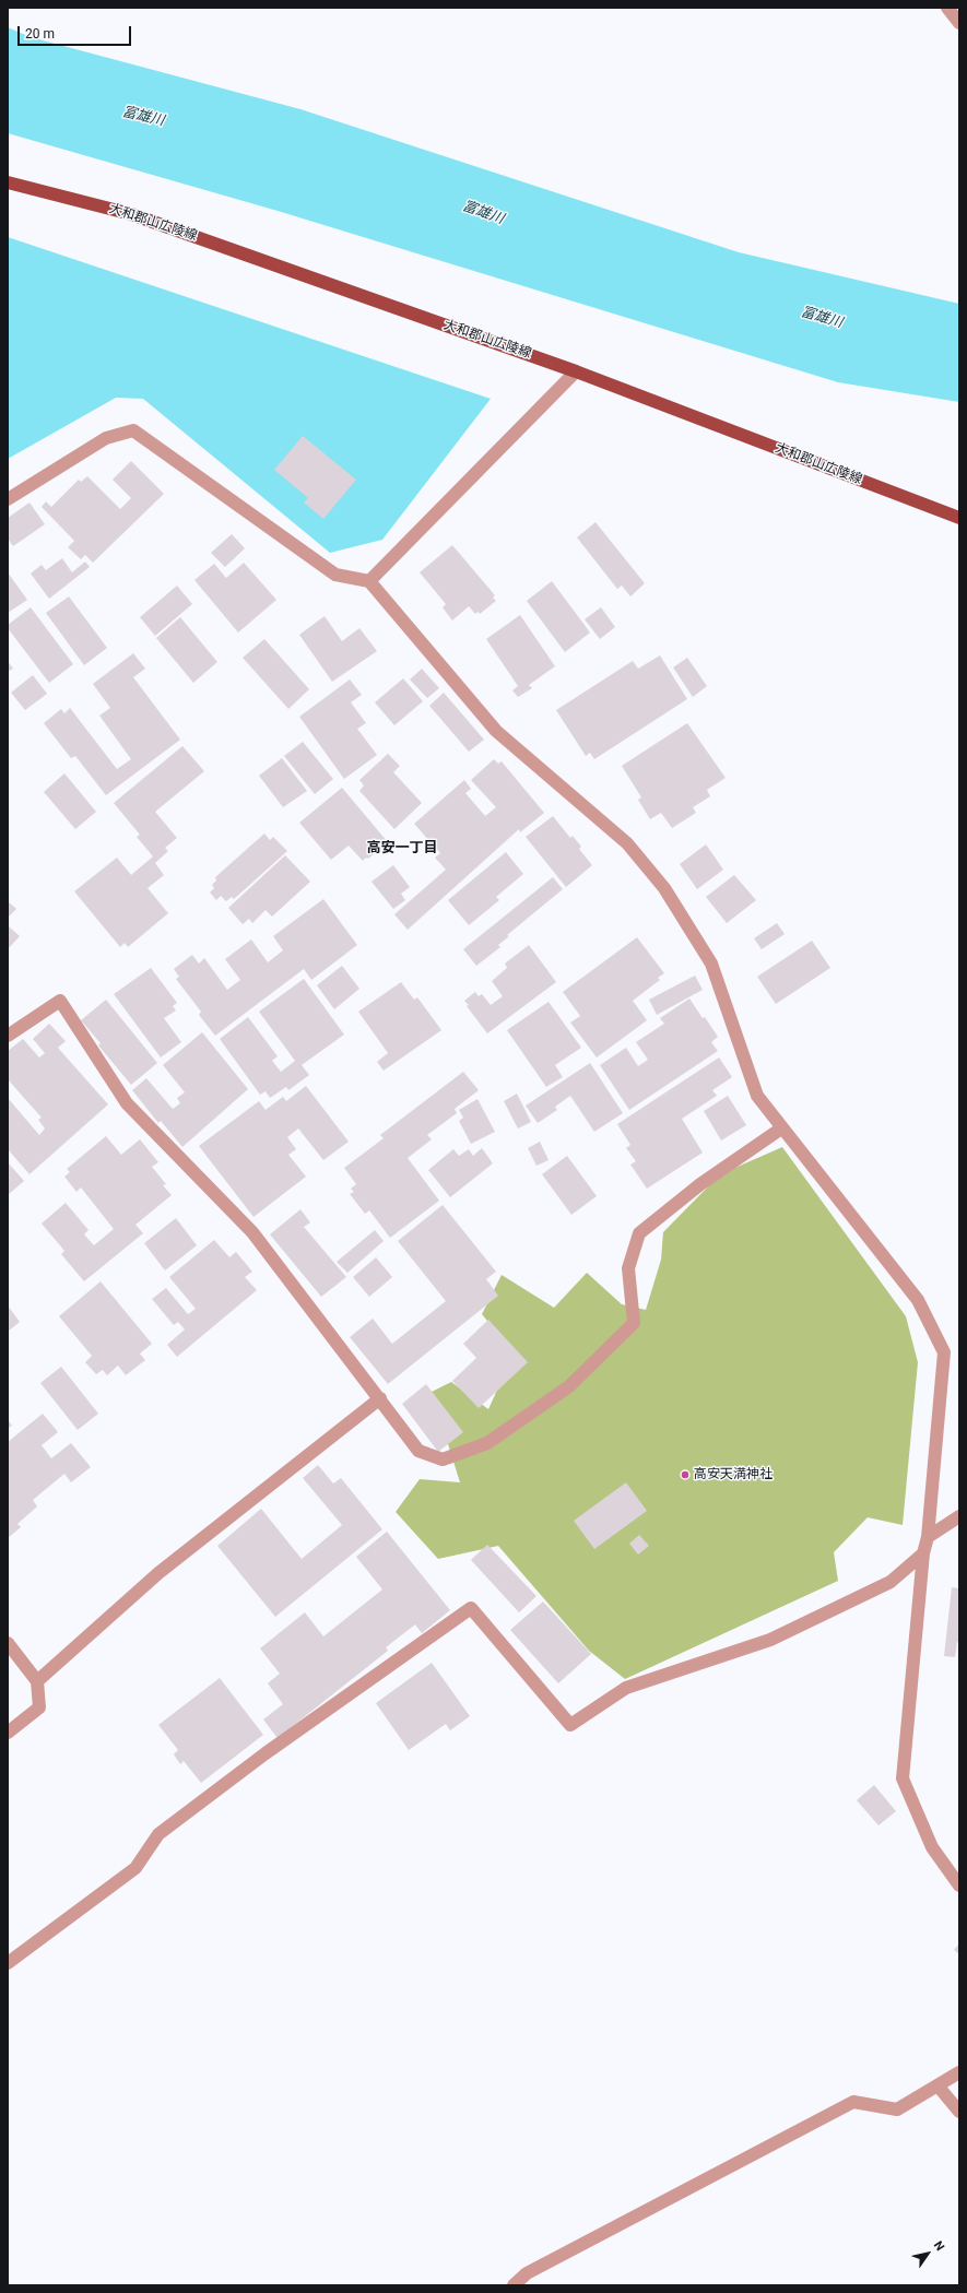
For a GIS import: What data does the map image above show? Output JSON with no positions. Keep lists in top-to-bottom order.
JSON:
{
  "streets": {
    "main road": ["大和郡山広陵線"]
  },
  "districts": ["高安一丁目"],
  "water": ["富雄川"],
  "places": ["高安天満神社"],
  "scale_bar": "20 m",
  "north": "top right"
}
